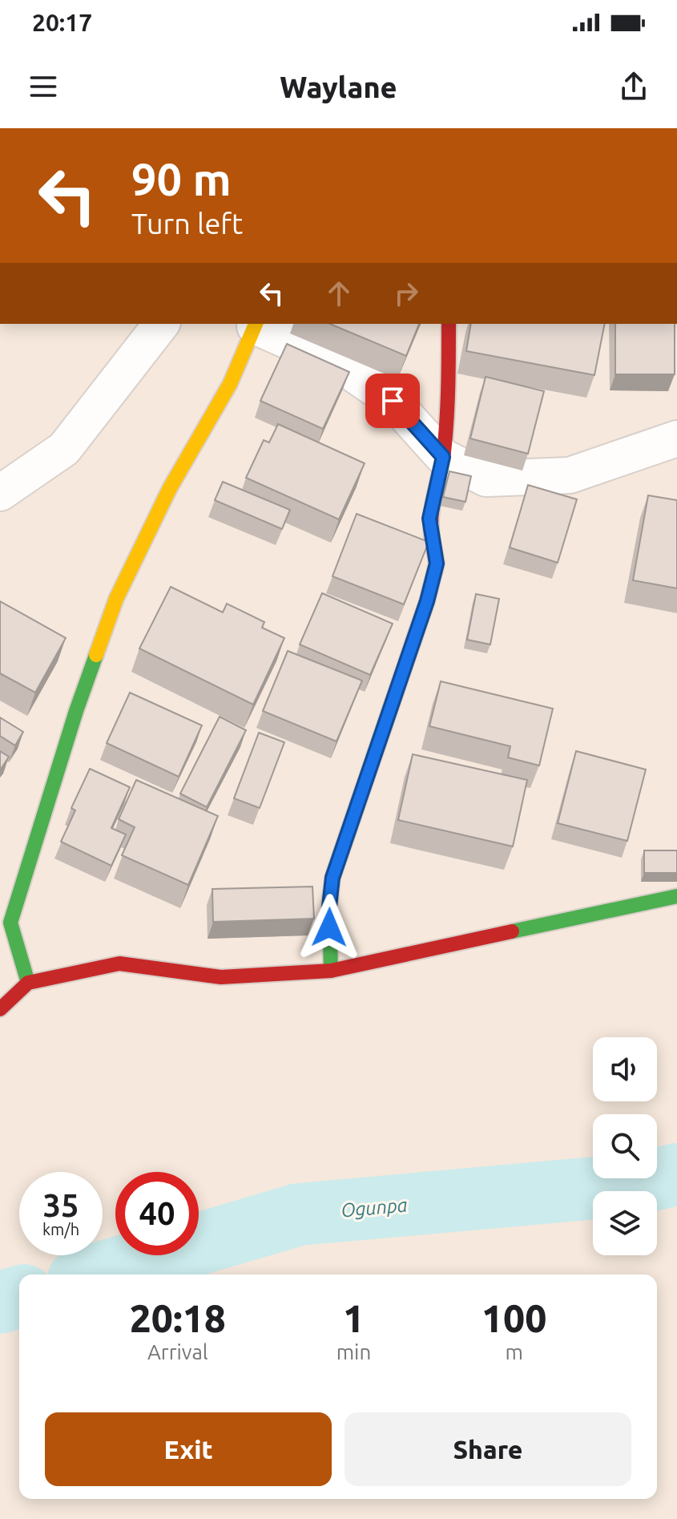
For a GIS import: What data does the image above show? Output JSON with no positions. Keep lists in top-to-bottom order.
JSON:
{
  "water": ["Ogunpa"],
  "page": {
    "status": "20:17",
    "header": "Waylane",
    "turn": ["90 m", "Turn left"],
    "speed": "35 km/h",
    "limit": "40",
    "eta": [
      "20:18",
      "Arrival",
      "1",
      "min",
      "100",
      "m"
    ],
    "buttons": ["Exit", "Share"]
  }
}
